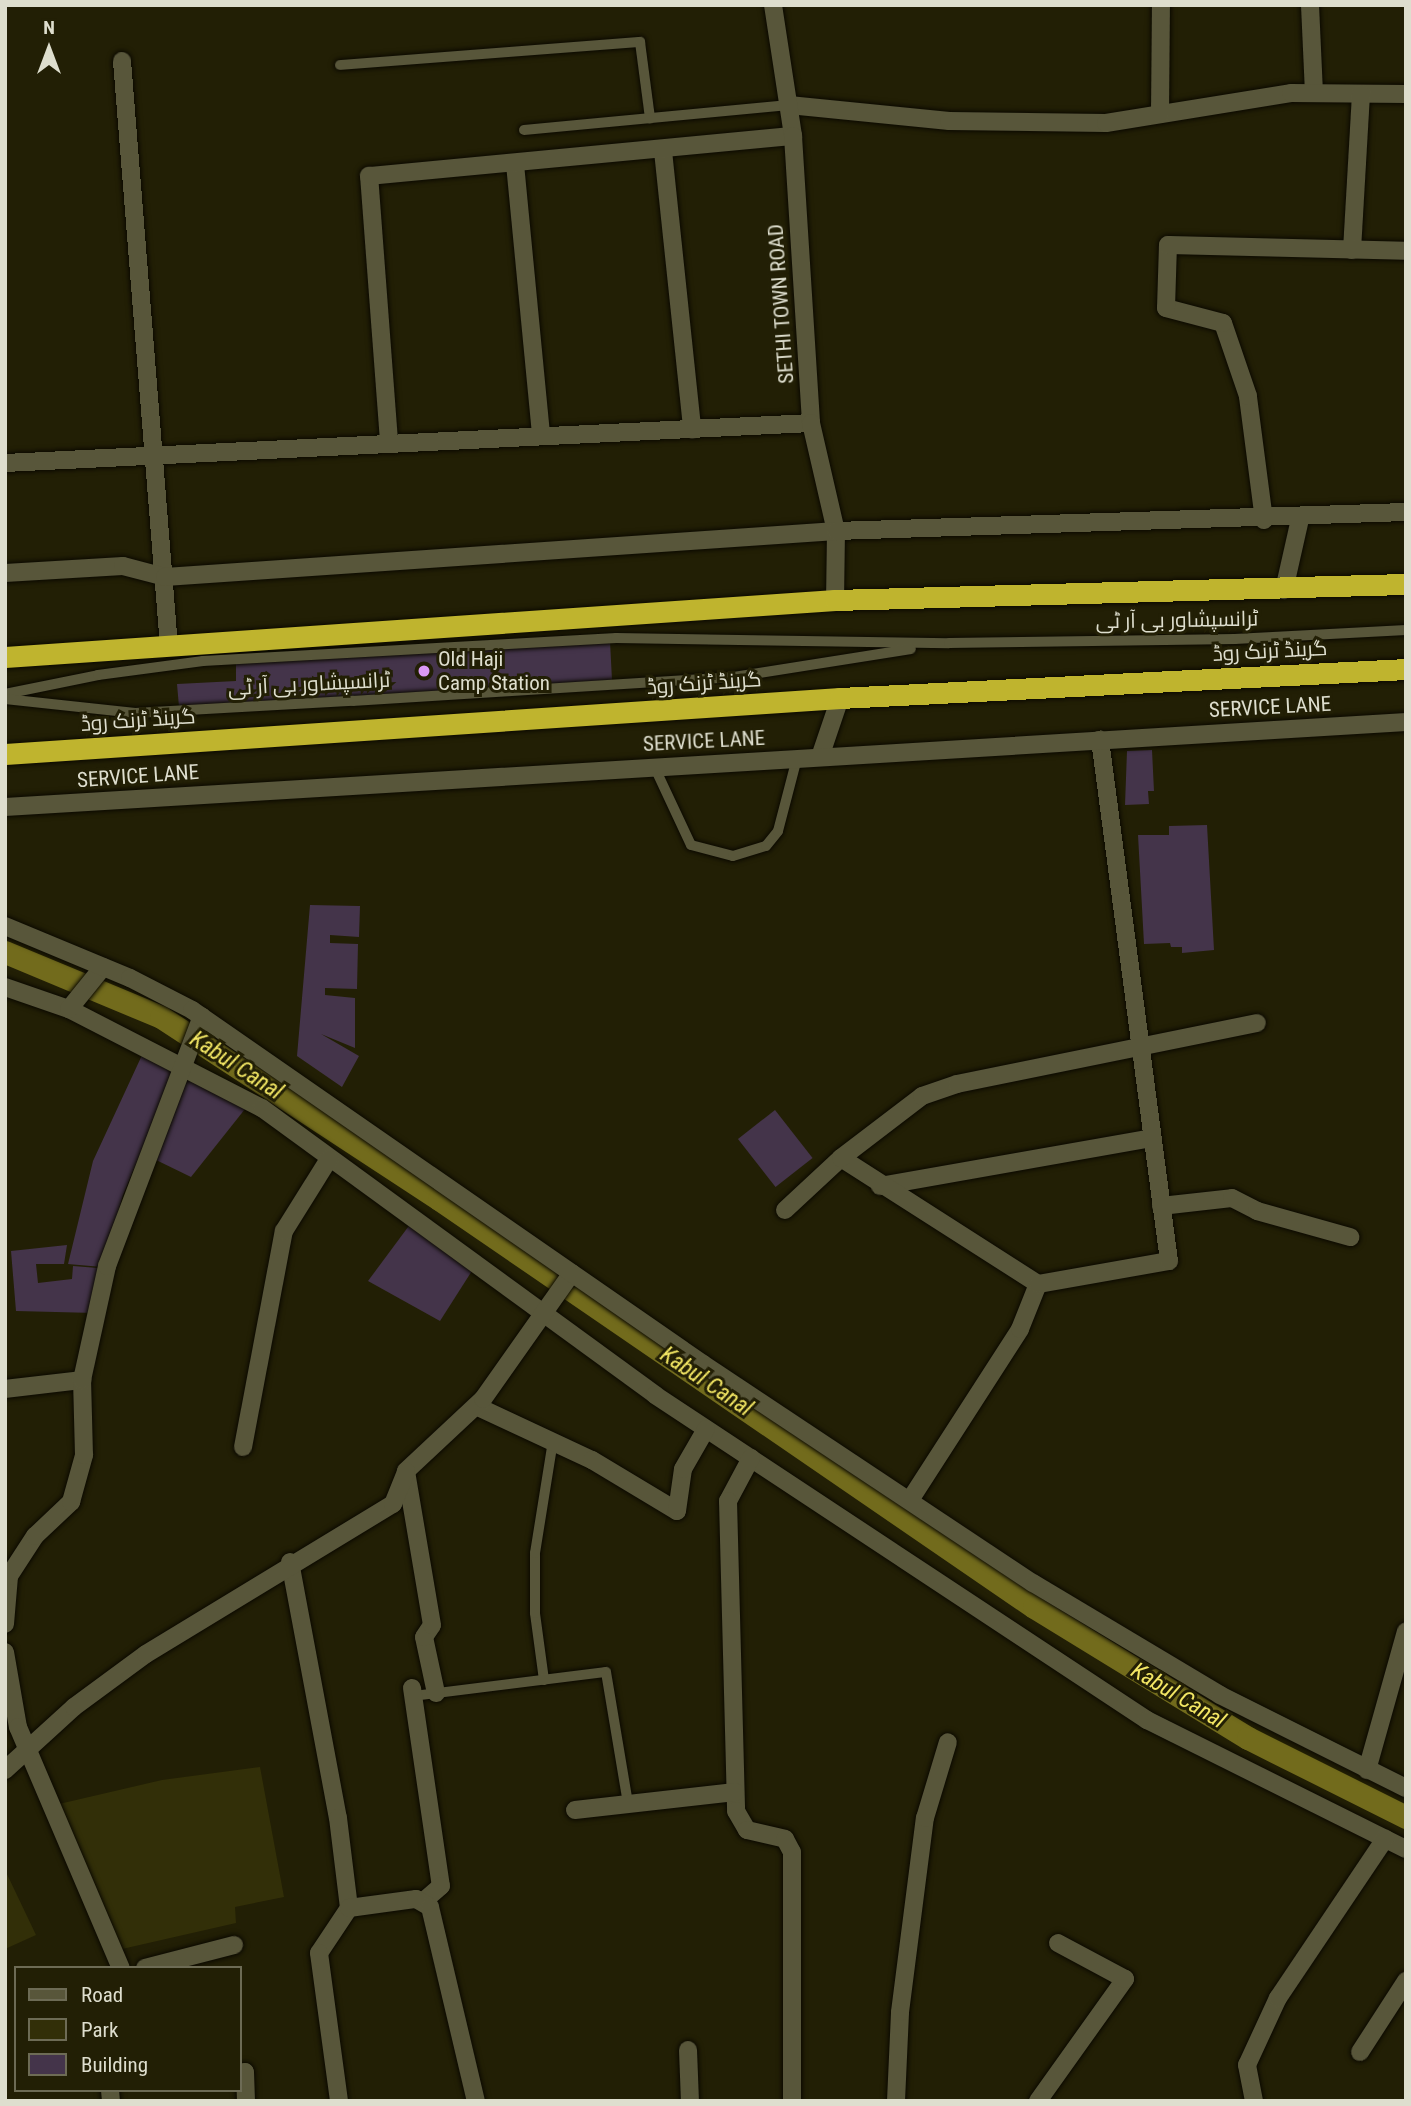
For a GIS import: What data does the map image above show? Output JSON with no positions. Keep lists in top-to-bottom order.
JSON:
{
  "streets": {
    "highway": ["گرینڈ ٹرنک روڈ"],
    "street": ["SETHI TOWN ROAD", "SERVICE LANE"],
    "lane": ["ٹرانسپشاور بی آر ٹی"]
  },
  "water": ["Kabul Canal"],
  "places": ["Old Haji Camp Station"],
  "legend": ["Road", "Park", "Building"],
  "north": "top"
}
